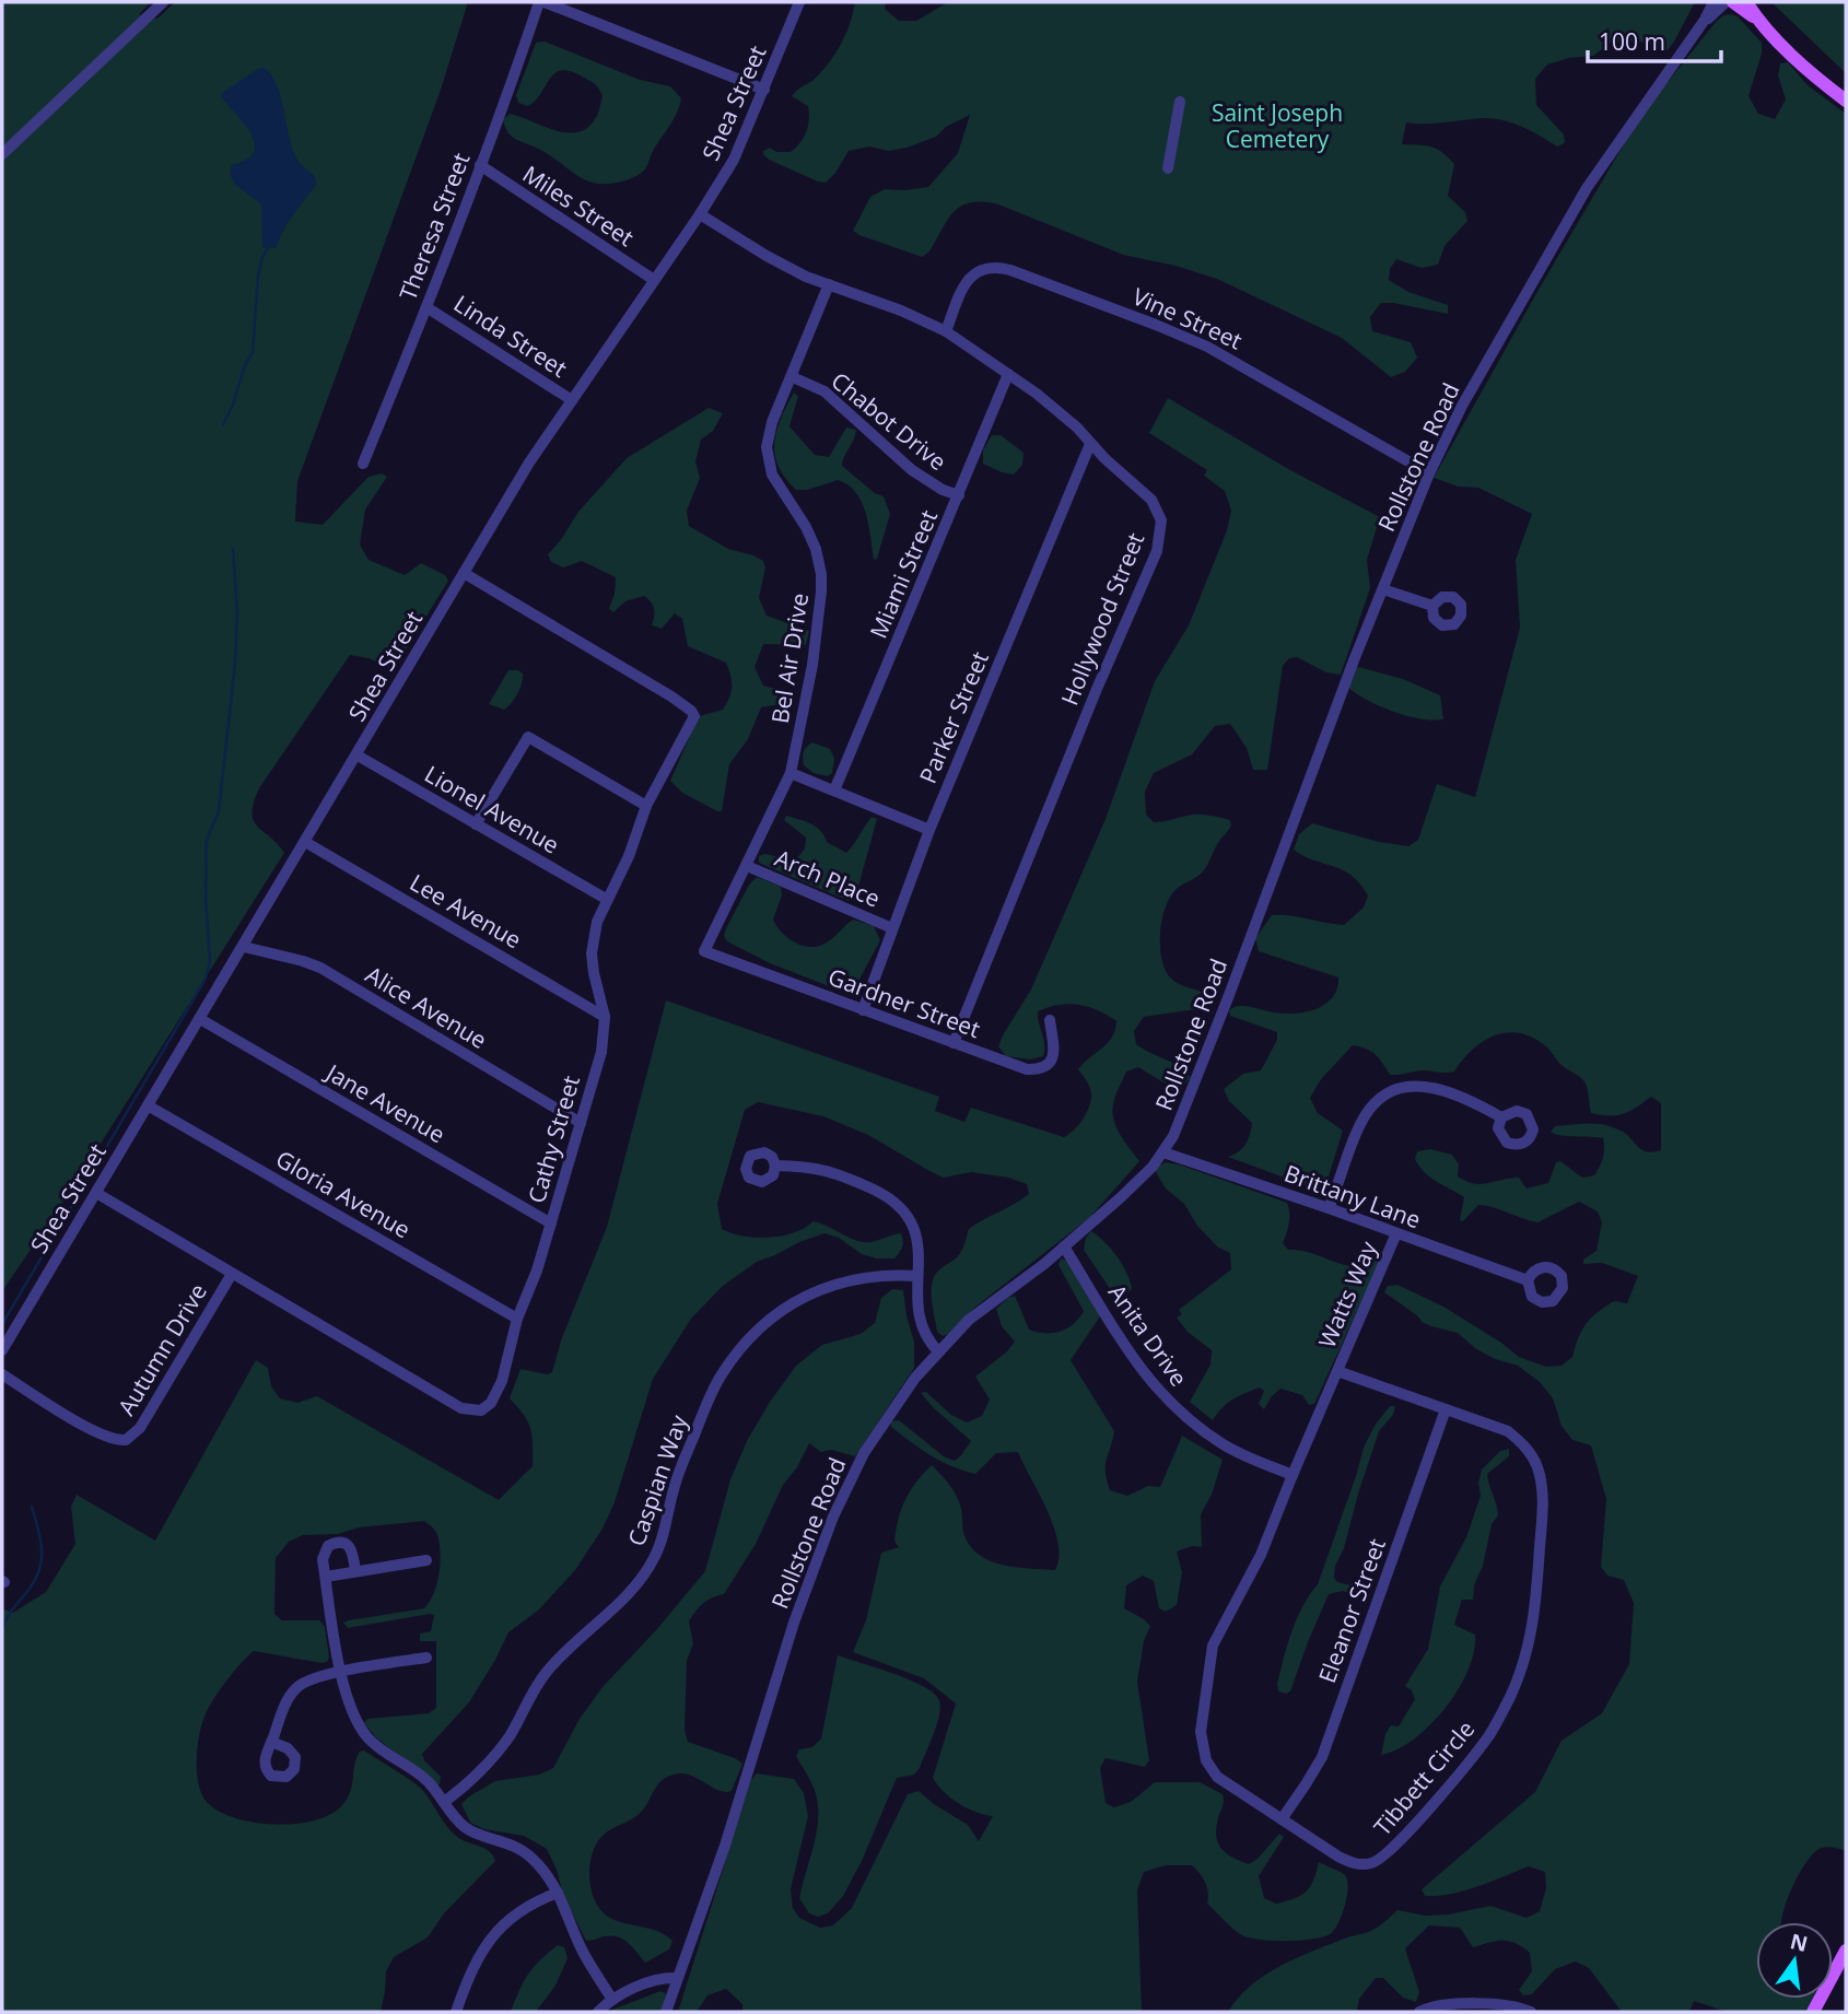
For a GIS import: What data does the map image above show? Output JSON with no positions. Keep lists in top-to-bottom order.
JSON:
{
  "streets": {
    "street": [
      "Shea Street",
      "Miles Street",
      "Theresa Street",
      "Vine Street",
      "Linda Street",
      "Chabot Drive",
      "Rollstone Road",
      "Miami Street",
      "Hollywood Street",
      "Bel Air Drive",
      "Parker Street",
      "Lionel Avenue",
      "Arch Place",
      "Lee Avenue",
      "Gardner Street",
      "Alice Avenue",
      "Jane Avenue",
      "Cathy Street",
      "Gloria Avenue",
      "Brittany Lane",
      "Watts Way",
      "Anita Drive",
      "Autumn Drive",
      "Caspian Way",
      "Eleanor Street",
      "Tibbett Circle"
    ]
  },
  "crossings": [
    ["Shea Street", "Miles Street"],
    ["Shea Street", "Linda Street"],
    ["Shea Street", "Hollywood Street"],
    ["Shea Street", "Lionel Avenue"],
    ["Shea Street", "Lee Avenue"],
    ["Shea Street", "Alice Avenue"],
    ["Shea Street", "Jane Avenue"],
    ["Shea Street", "Cathy Street"],
    ["Shea Street", "Gloria Avenue"],
    ["Miles Street", "Theresa Street"],
    ["Theresa Street", "Linda Street"],
    ["Vine Street", "Rollstone Road"],
    ["Vine Street", "Hollywood Street"],
    ["Chabot Drive", "Miami Street"],
    ["Chabot Drive", "Bel Air Drive"],
    ["Rollstone Road", "Brittany Lane"],
    ["Rollstone Road", "Anita Drive"],
    ["Miami Street", "Hollywood Street"],
    ["Hollywood Street", "Bel Air Drive"],
    ["Hollywood Street", "Parker Street"],
    ["Hollywood Street", "Gardner Street"],
    ["Bel Air Drive", "Arch Place"],
    ["Bel Air Drive", "Gardner Street"],
    ["Parker Street", "Arch Place"],
    ["Parker Street", "Gardner Street"],
    ["Lionel Avenue", "Cathy Street"],
    ["Lee Avenue", "Cathy Street"],
    ["Alice Avenue", "Cathy Street"],
    ["Jane Avenue", "Cathy Street"],
    ["Cathy Street", "Gloria Avenue"],
    ["Cathy Street", "Autumn Drive"],
    ["Brittany Lane", "Watts Way"],
    ["Watts Way", "Tibbett Circle"],
    ["Anita Drive", "Tibbett Circle"],
    ["Eleanor Street", "Tibbett Circle"]
  ],
  "parks": ["Saint Joseph Cemetery"],
  "scale_bar": "100 m",
  "north": "top"
}
